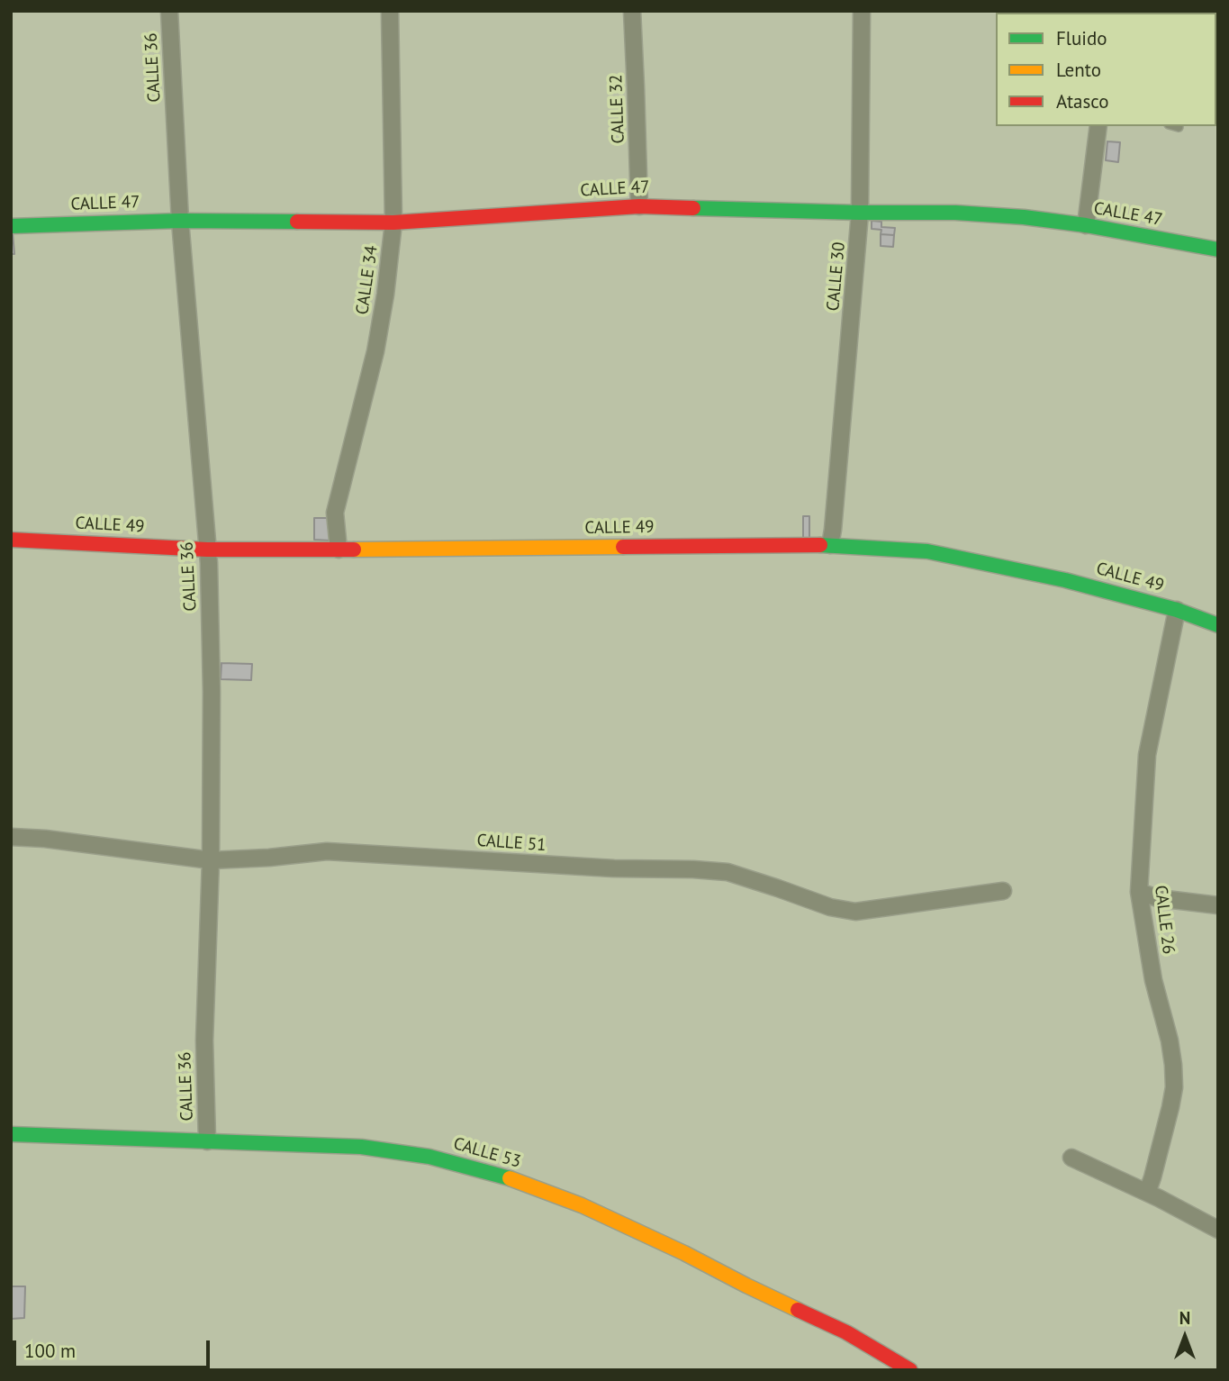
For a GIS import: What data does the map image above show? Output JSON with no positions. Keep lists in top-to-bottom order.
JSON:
{
  "streets": {
    "street": [
      "CALLE 36",
      "CALLE 32",
      "CALLE 47",
      "CALLE 30",
      "CALLE 34",
      "CALLE 49",
      "CALLE 51",
      "CALLE 26",
      "CALLE 53"
    ]
  },
  "crossings": [
    ["CALLE 36", "CALLE 47"],
    ["CALLE 36", "CALLE 49"],
    ["CALLE 36", "CALLE 51"],
    ["CALLE 36", "CALLE 53"],
    ["CALLE 32", "CALLE 47"],
    ["CALLE 47", "CALLE 30"],
    ["CALLE 47", "CALLE 34"],
    ["CALLE 30", "CALLE 49"],
    ["CALLE 34", "CALLE 49"],
    ["CALLE 49", "CALLE 26"]
  ],
  "legend": ["Fluido", "Lento", "Atasco"],
  "scale_bar": "100 m",
  "north": "top"
}
